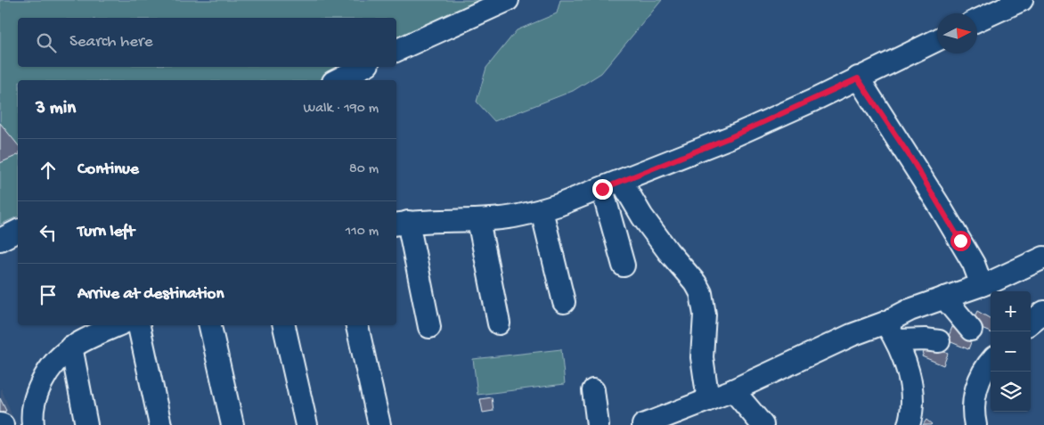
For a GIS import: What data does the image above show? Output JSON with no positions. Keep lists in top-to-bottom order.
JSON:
{
  "north": "right",
  "page": {
    "search": "Search here",
    "heading": ["3 min", "Walk · 190 m"],
    "list": [
      ["Continue", "80 m"],
      ["Turn left", "110 m"],
      "Arrive at destination"
    ],
    "map_buttons": ["+", "−"]
  }
}
